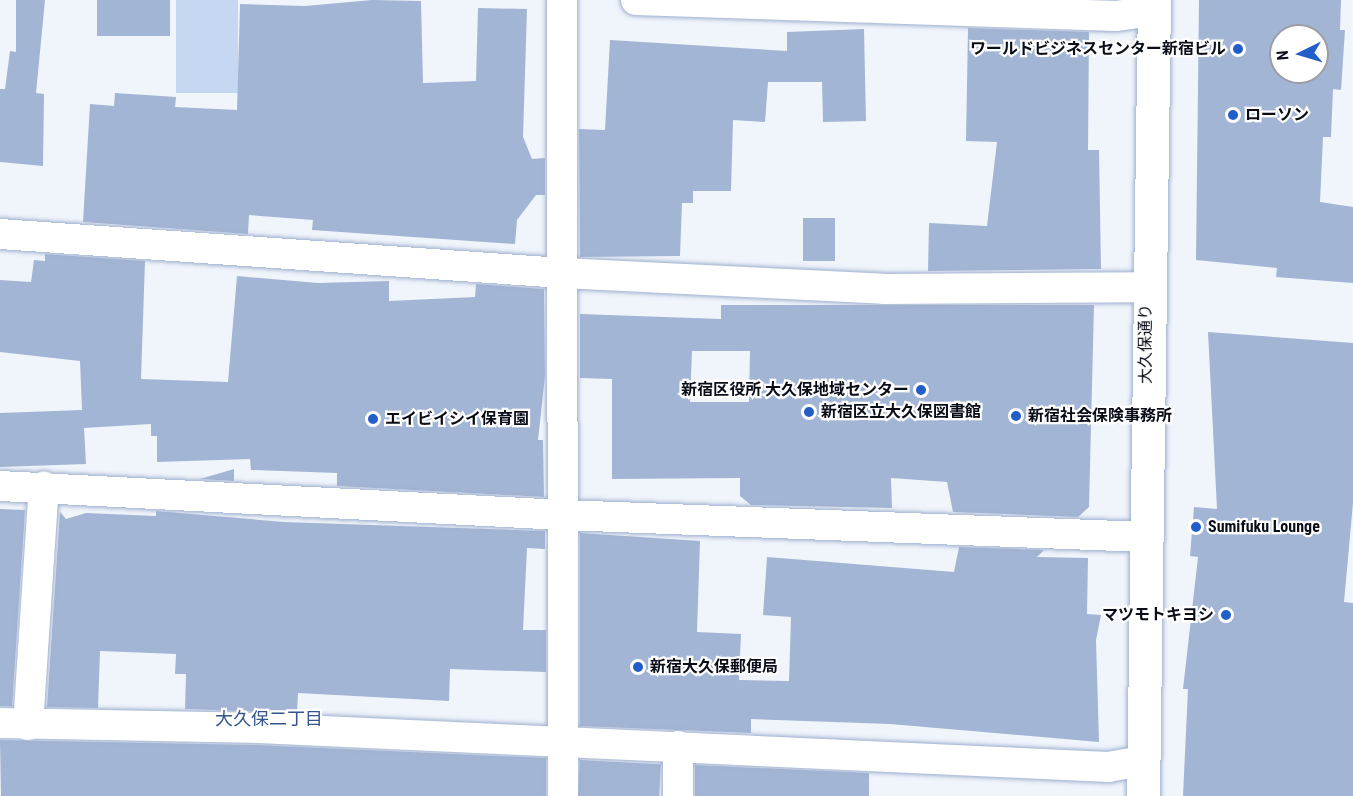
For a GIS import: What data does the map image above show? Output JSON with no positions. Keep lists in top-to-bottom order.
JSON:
{
  "streets": {
    "main road": ["大久保通り"]
  },
  "districts": ["大久保二丁目"],
  "places": [
    "ワールドビジネスセンター新宿ビル",
    "ローソン",
    "新宿区役所 大久保地域センター",
    "新宿区立大久保図書館",
    "新宿社会保険事務所",
    "エイビイシイ保育園",
    "Sumifuku Lounge",
    "マツモトキヨシ",
    "新宿大久保郵便局"
  ],
  "north": "left"
}
